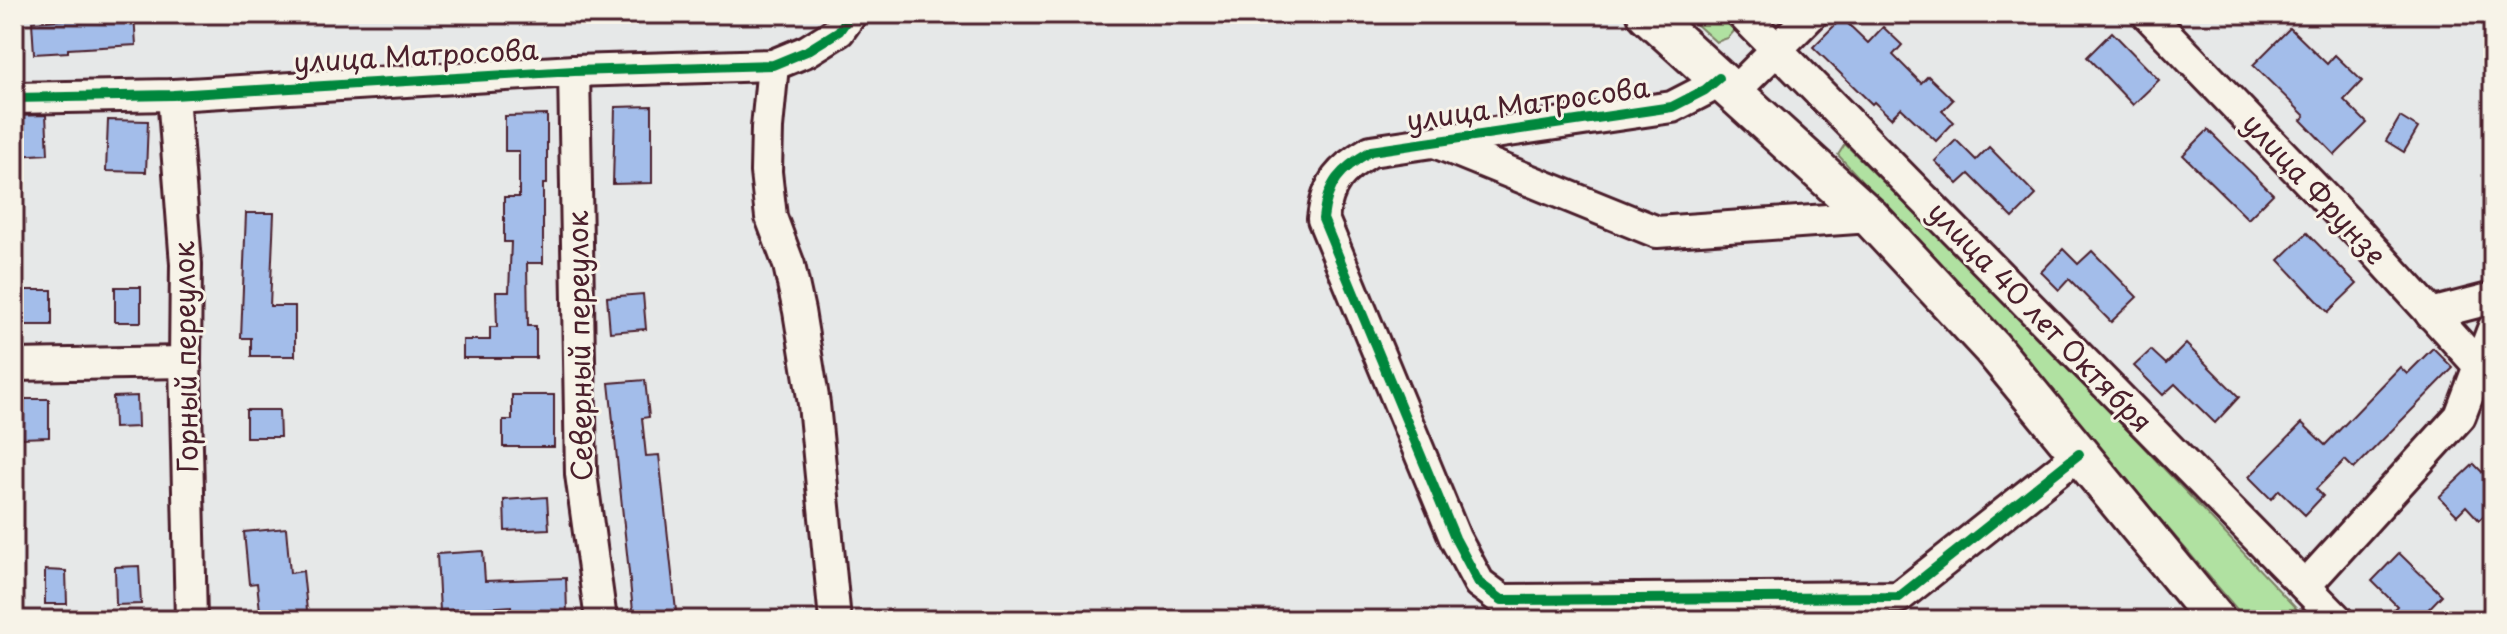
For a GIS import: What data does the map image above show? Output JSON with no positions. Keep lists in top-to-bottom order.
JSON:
{
  "streets": {
    "main road": ["улица 40 лет Октября"],
    "street": [
      "улица Матросова",
      "улица Фрунзе",
      "Северный переулок",
      "Горный переулок"
    ]
  },
  "crossings": [
    ["улица Матросова", "улица 40 лет Октября"],
    ["улица Матросова", "Северный переулок"],
    ["улица Матросова", "Горный переулок"]
  ]
}
